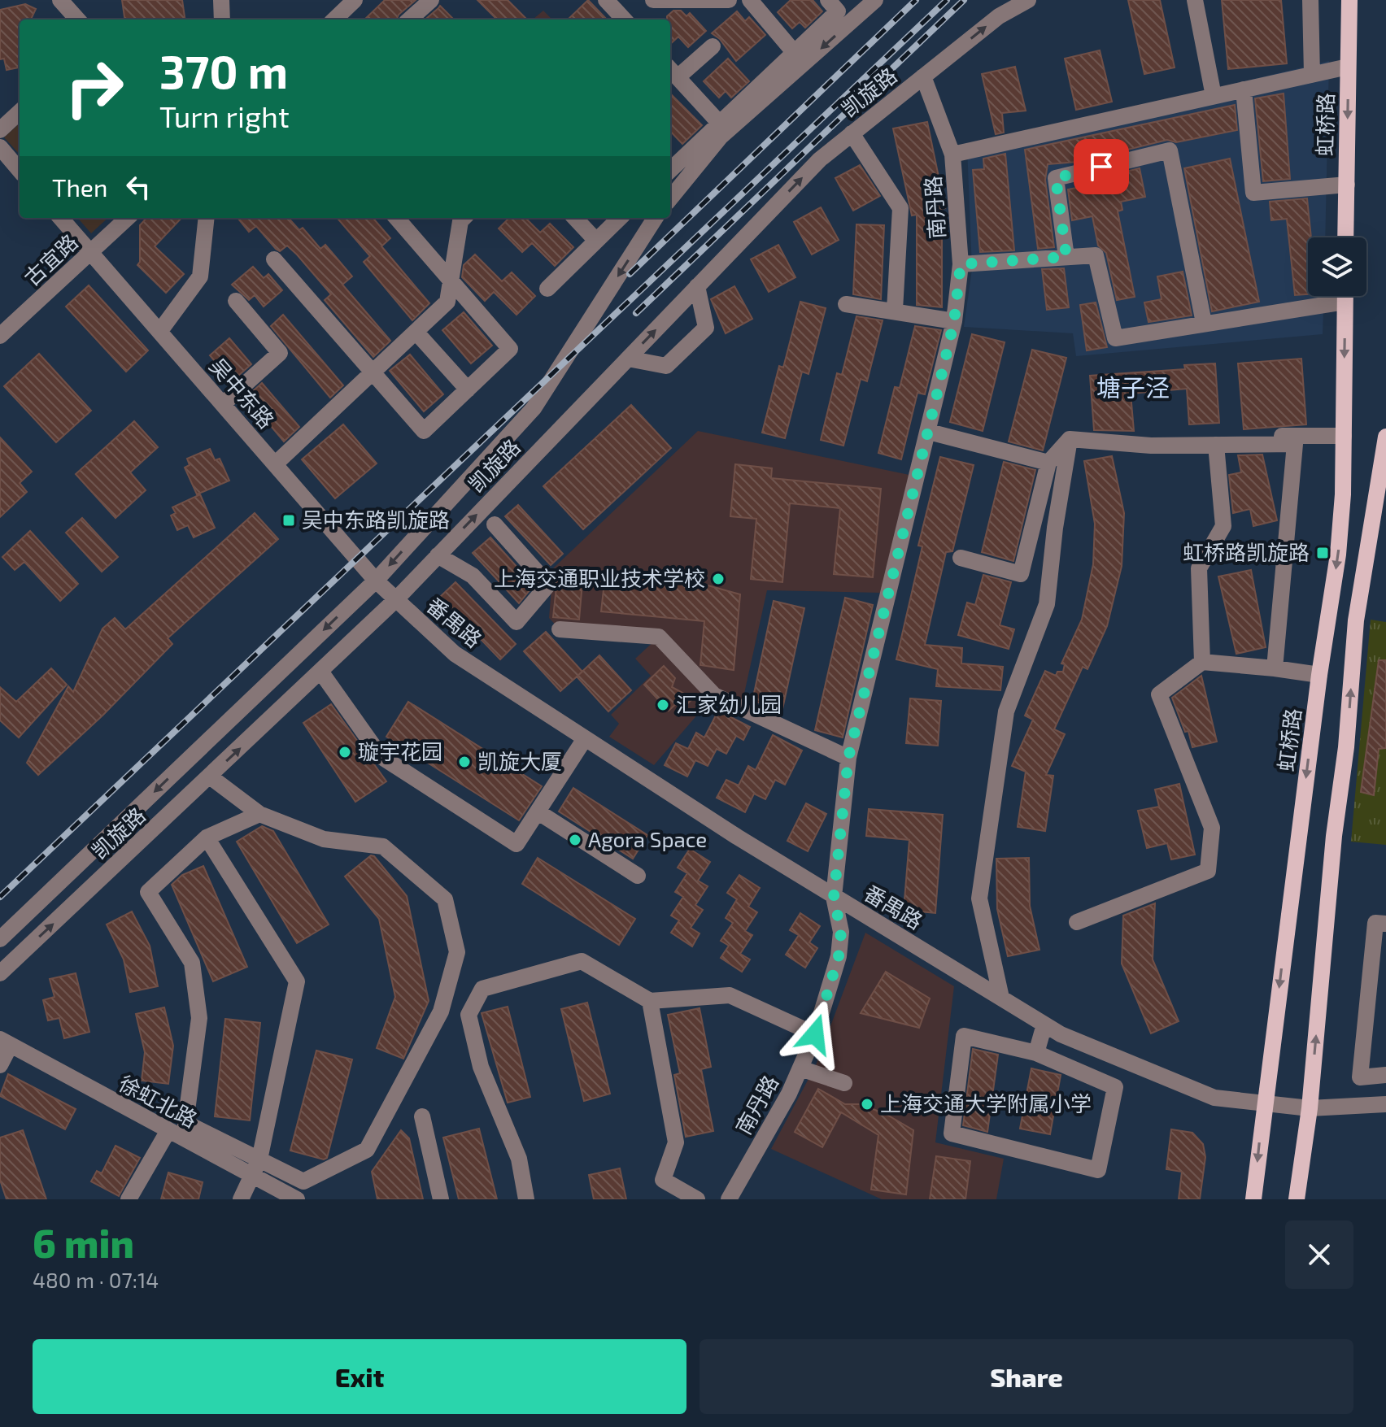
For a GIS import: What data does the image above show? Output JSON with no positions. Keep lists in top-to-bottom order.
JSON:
{
  "streets": {
    "main road": ["虹桥路"],
    "street": [
      "凯旋路",
      "南丹路",
      "古宜路",
      "吴中东路",
      "番禺路",
      "徐虹北路"
    ]
  },
  "crossings": [
    ["凯旋路", "南丹路"],
    ["凯旋路", "吴中东路"],
    ["凯旋路", "番禺路"],
    ["虹桥路", "番禺路"],
    ["南丹路", "番禺路"],
    ["古宜路", "吴中东路"],
    ["吴中东路", "番禺路"]
  ],
  "districts": ["塘子泾"],
  "places": {
    "transit": ["吴中东路凯旋路", "虹桥路凯旋路"],
    "other": [
      "上海交通职业技术学校",
      "汇家幼儿园",
      "璇宇花园",
      "凯旋大厦",
      "Agora Space",
      "上海交通大学附属小学"
    ]
  },
  "page": {
    "turn": ["370 m", "Turn right"],
    "then": "Then",
    "heading": ["6 min", "480 m · 07:14"],
    "buttons": ["Exit", "Share"]
  }
}
